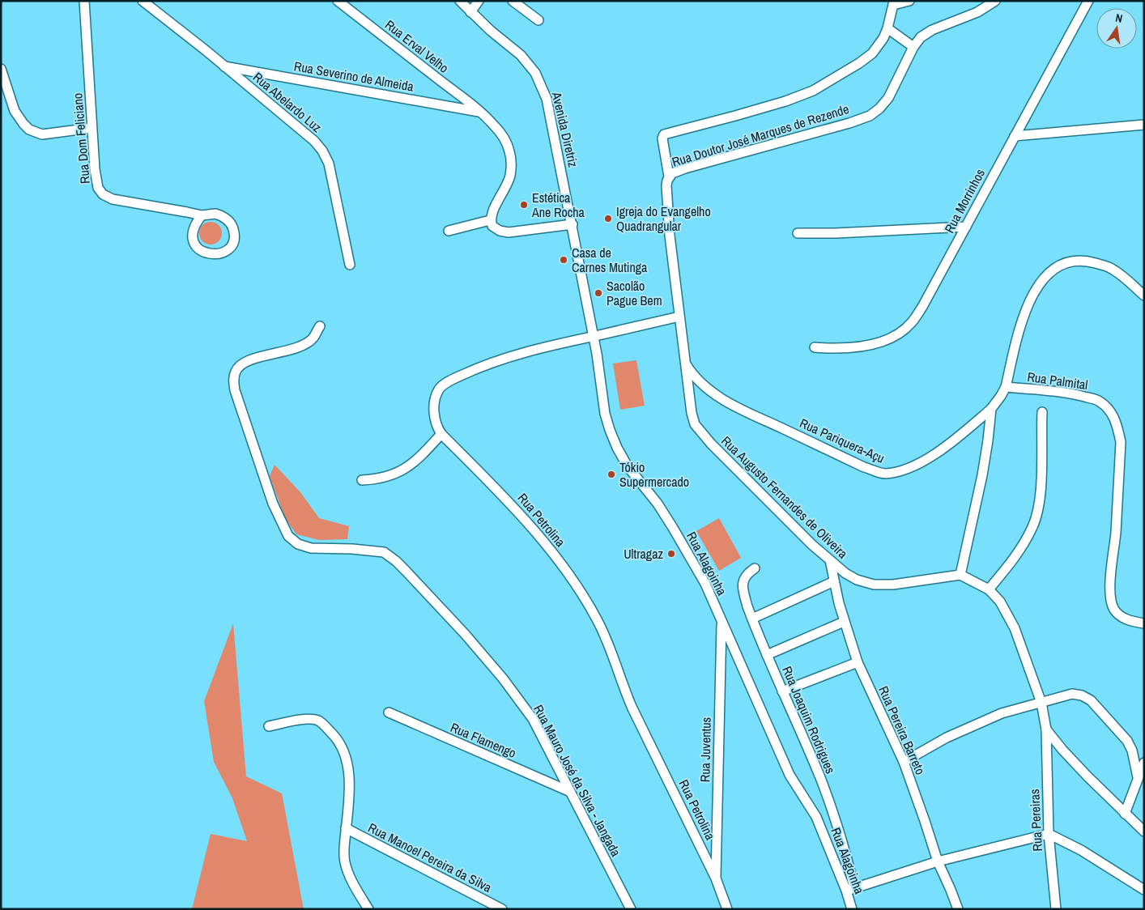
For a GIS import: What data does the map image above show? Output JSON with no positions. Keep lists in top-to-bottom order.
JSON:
{
  "streets": {
    "street": [
      "Rua Erval Velho",
      "Rua Severino de Almeida",
      "Rua Abelardo Luz",
      "Avenida Diretriz",
      "Rua Doutor José Marques de Rezende",
      "Rua Dom Feliciano",
      "Rua Morrinhos",
      "Rua Palmital",
      "Rua Pariquera-Açu",
      "Rua Augusto Fernandes de Oliveira",
      "Rua Petrolina",
      "Rua Alagoinha",
      "Rua Joaquim Rodrigues",
      "Rua Pereira Barreto",
      "Rua Flamengo",
      "Rua Juventus",
      "Rua Mauro José da Silva - Jangada",
      "Rua Pereiras",
      "Rua Manoel Pereira da Silva"
    ]
  },
  "crossings": [
    ["Rua Erval Velho", "Rua Severino de Almeida"],
    ["Rua Severino de Almeida", "Rua Abelardo Luz"],
    ["Avenida Diretriz", "Rua Alagoinha"],
    ["Rua Doutor José Marques de Rezende", "Rua Pariquera-Açu"],
    ["Rua Doutor José Marques de Rezende", "Rua Augusto Fernandes de Oliveira"],
    ["Rua Doutor José Marques de Rezende", "Rua Petrolina"],
    ["Rua Pariquera-Açu", "Rua Augusto Fernandes de Oliveira"],
    ["Rua Augusto Fernandes de Oliveira", "Rua Pereira Barreto"],
    ["Rua Petrolina", "Rua Alagoinha"],
    ["Rua Petrolina", "Rua Juventus"],
    ["Rua Alagoinha", "Rua Joaquim Rodrigues"],
    ["Rua Alagoinha", "Rua Juventus"],
    ["Rua Flamengo", "Rua Mauro José da Silva - Jangada"]
  ],
  "places": [
    "Estética Ane Rocha",
    "Igreja do Evangelho Quadrangular",
    "Casa de Carnes Mutinga",
    "Sacolão Pague Bem",
    "Tókio Supermercado",
    "Ultragaz"
  ],
  "north": "top"
}
